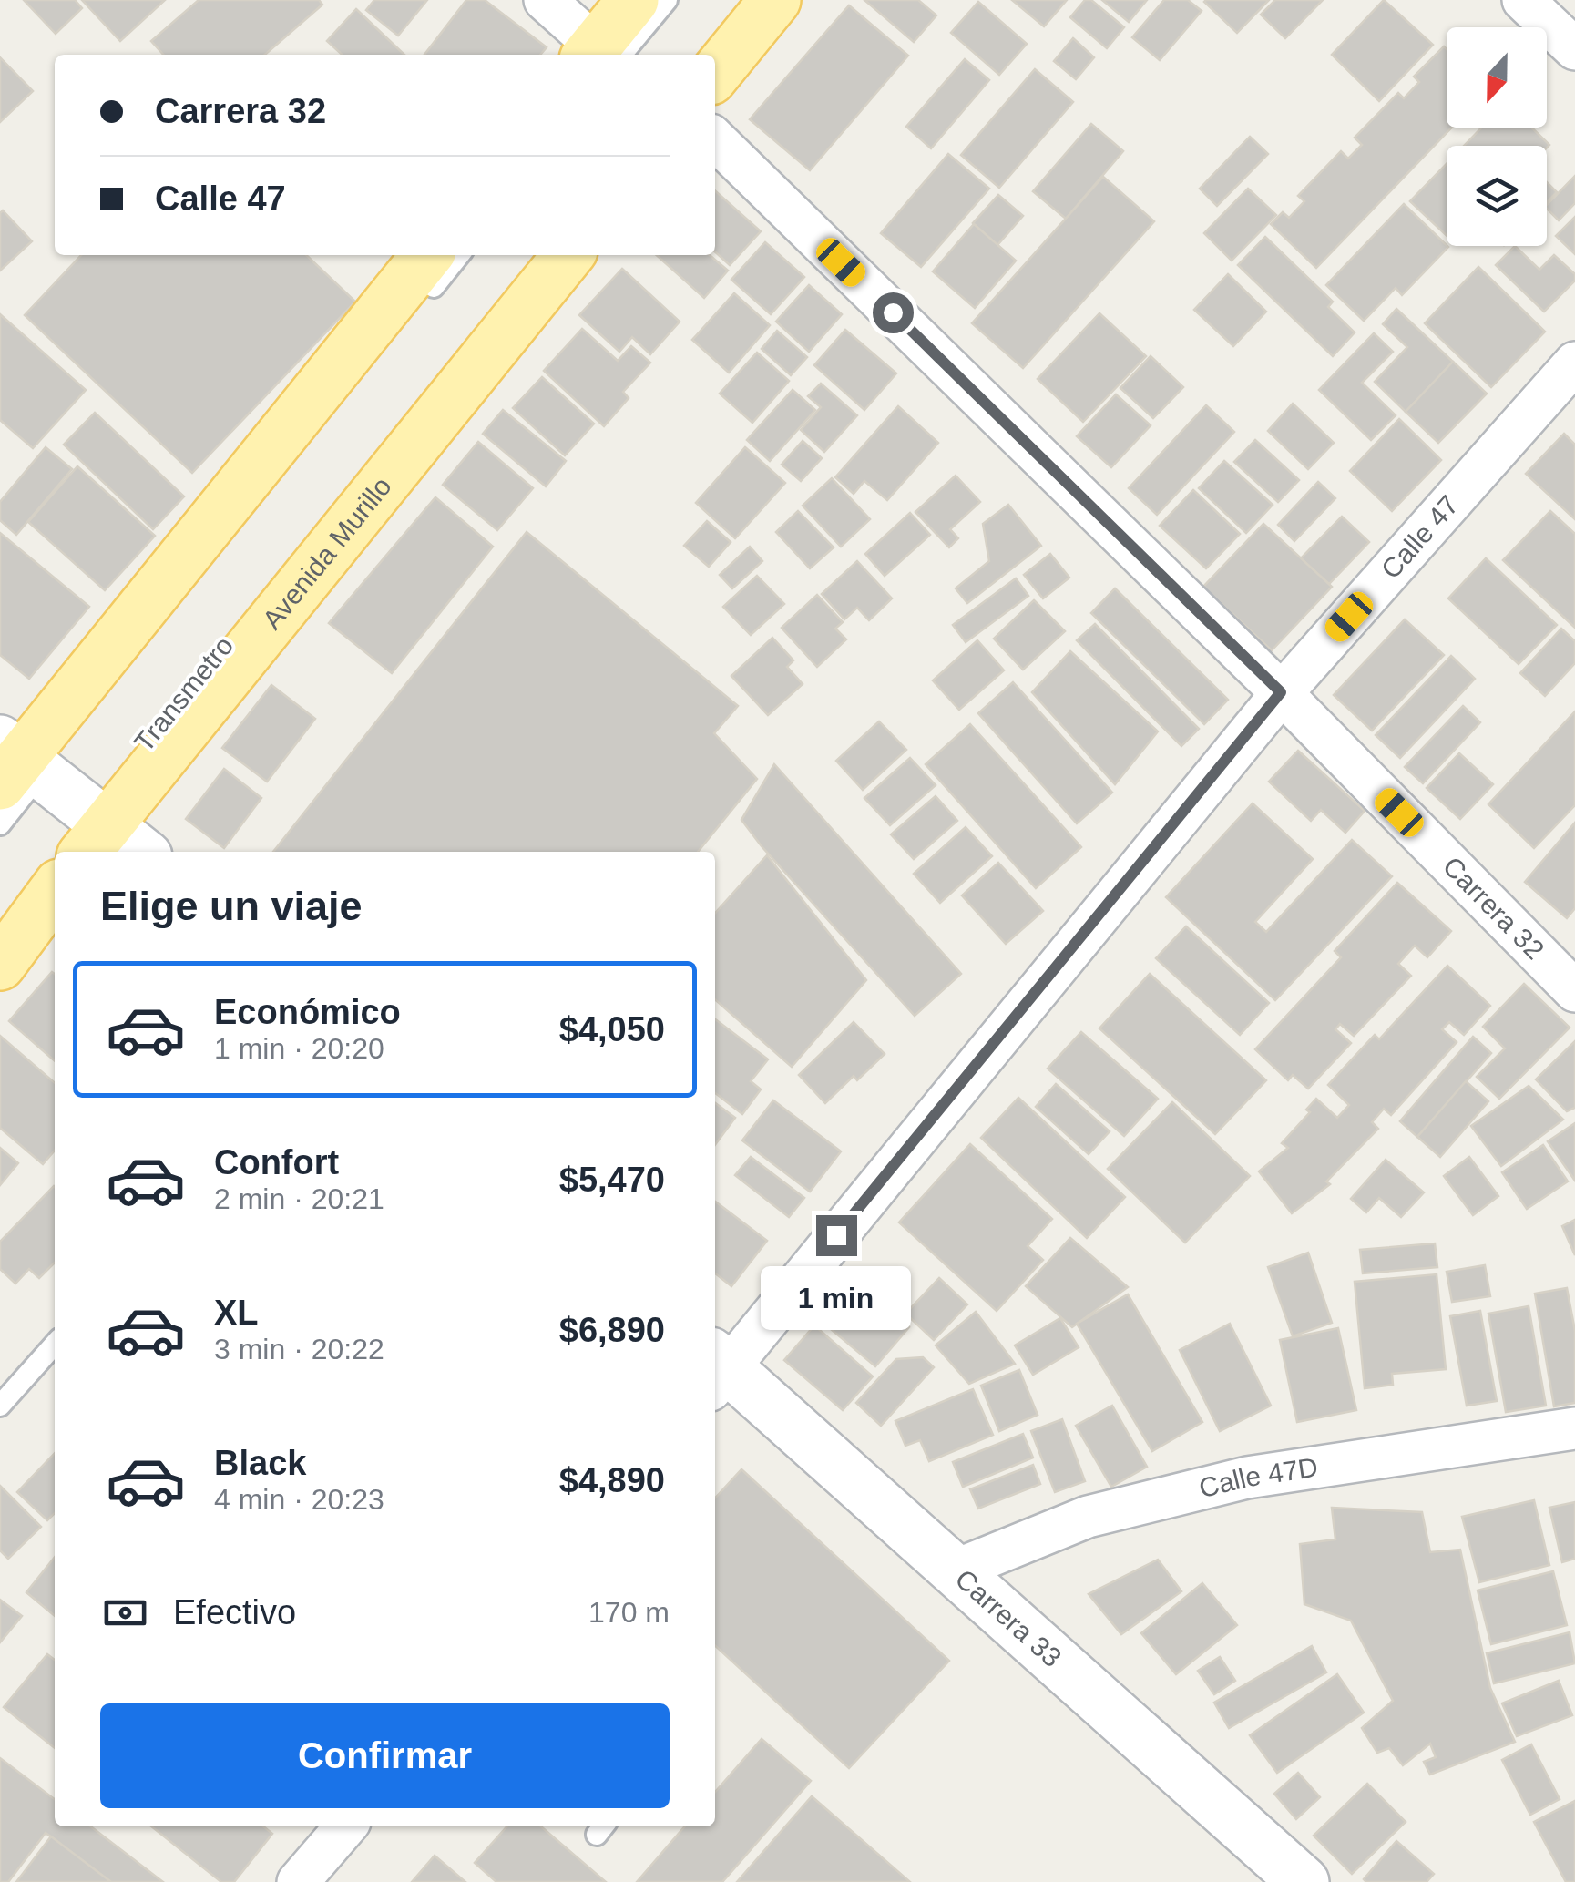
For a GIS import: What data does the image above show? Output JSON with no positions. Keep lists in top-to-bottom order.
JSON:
{
  "streets": {
    "main road": ["Avenida Murillo"],
    "street": [
      "Calle 47",
      "Carrera 32",
      "Calle 47D",
      "Carrera 33"
    ]
  },
  "crossings": [
    ["Calle 47", "Carrera 32"],
    ["Calle 47", "Carrera 33"],
    ["Calle 47D", "Carrera 33"]
  ],
  "north": "bottom",
  "page": {
    "banner": ["Carrera 32", "Calle 47"],
    "heading": "Elige un viaje",
    "list": [
      {
        "name": "Económico",
        "note": "1 min · 20:20",
        "value": "$4,050"
      },
      {
        "name": "Confort",
        "note": "2 min · 20:21",
        "value": "$5,470"
      },
      {
        "name": "XL",
        "note": "3 min · 20:22",
        "value": "$6,890"
      },
      {
        "name": "Black",
        "note": "4 min · 20:23",
        "value": "$4,890"
      }
    ],
    "bubble": "1 min",
    "pay": ["Efectivo", "170 m"],
    "buttons": "Confirmar"
  }
}
